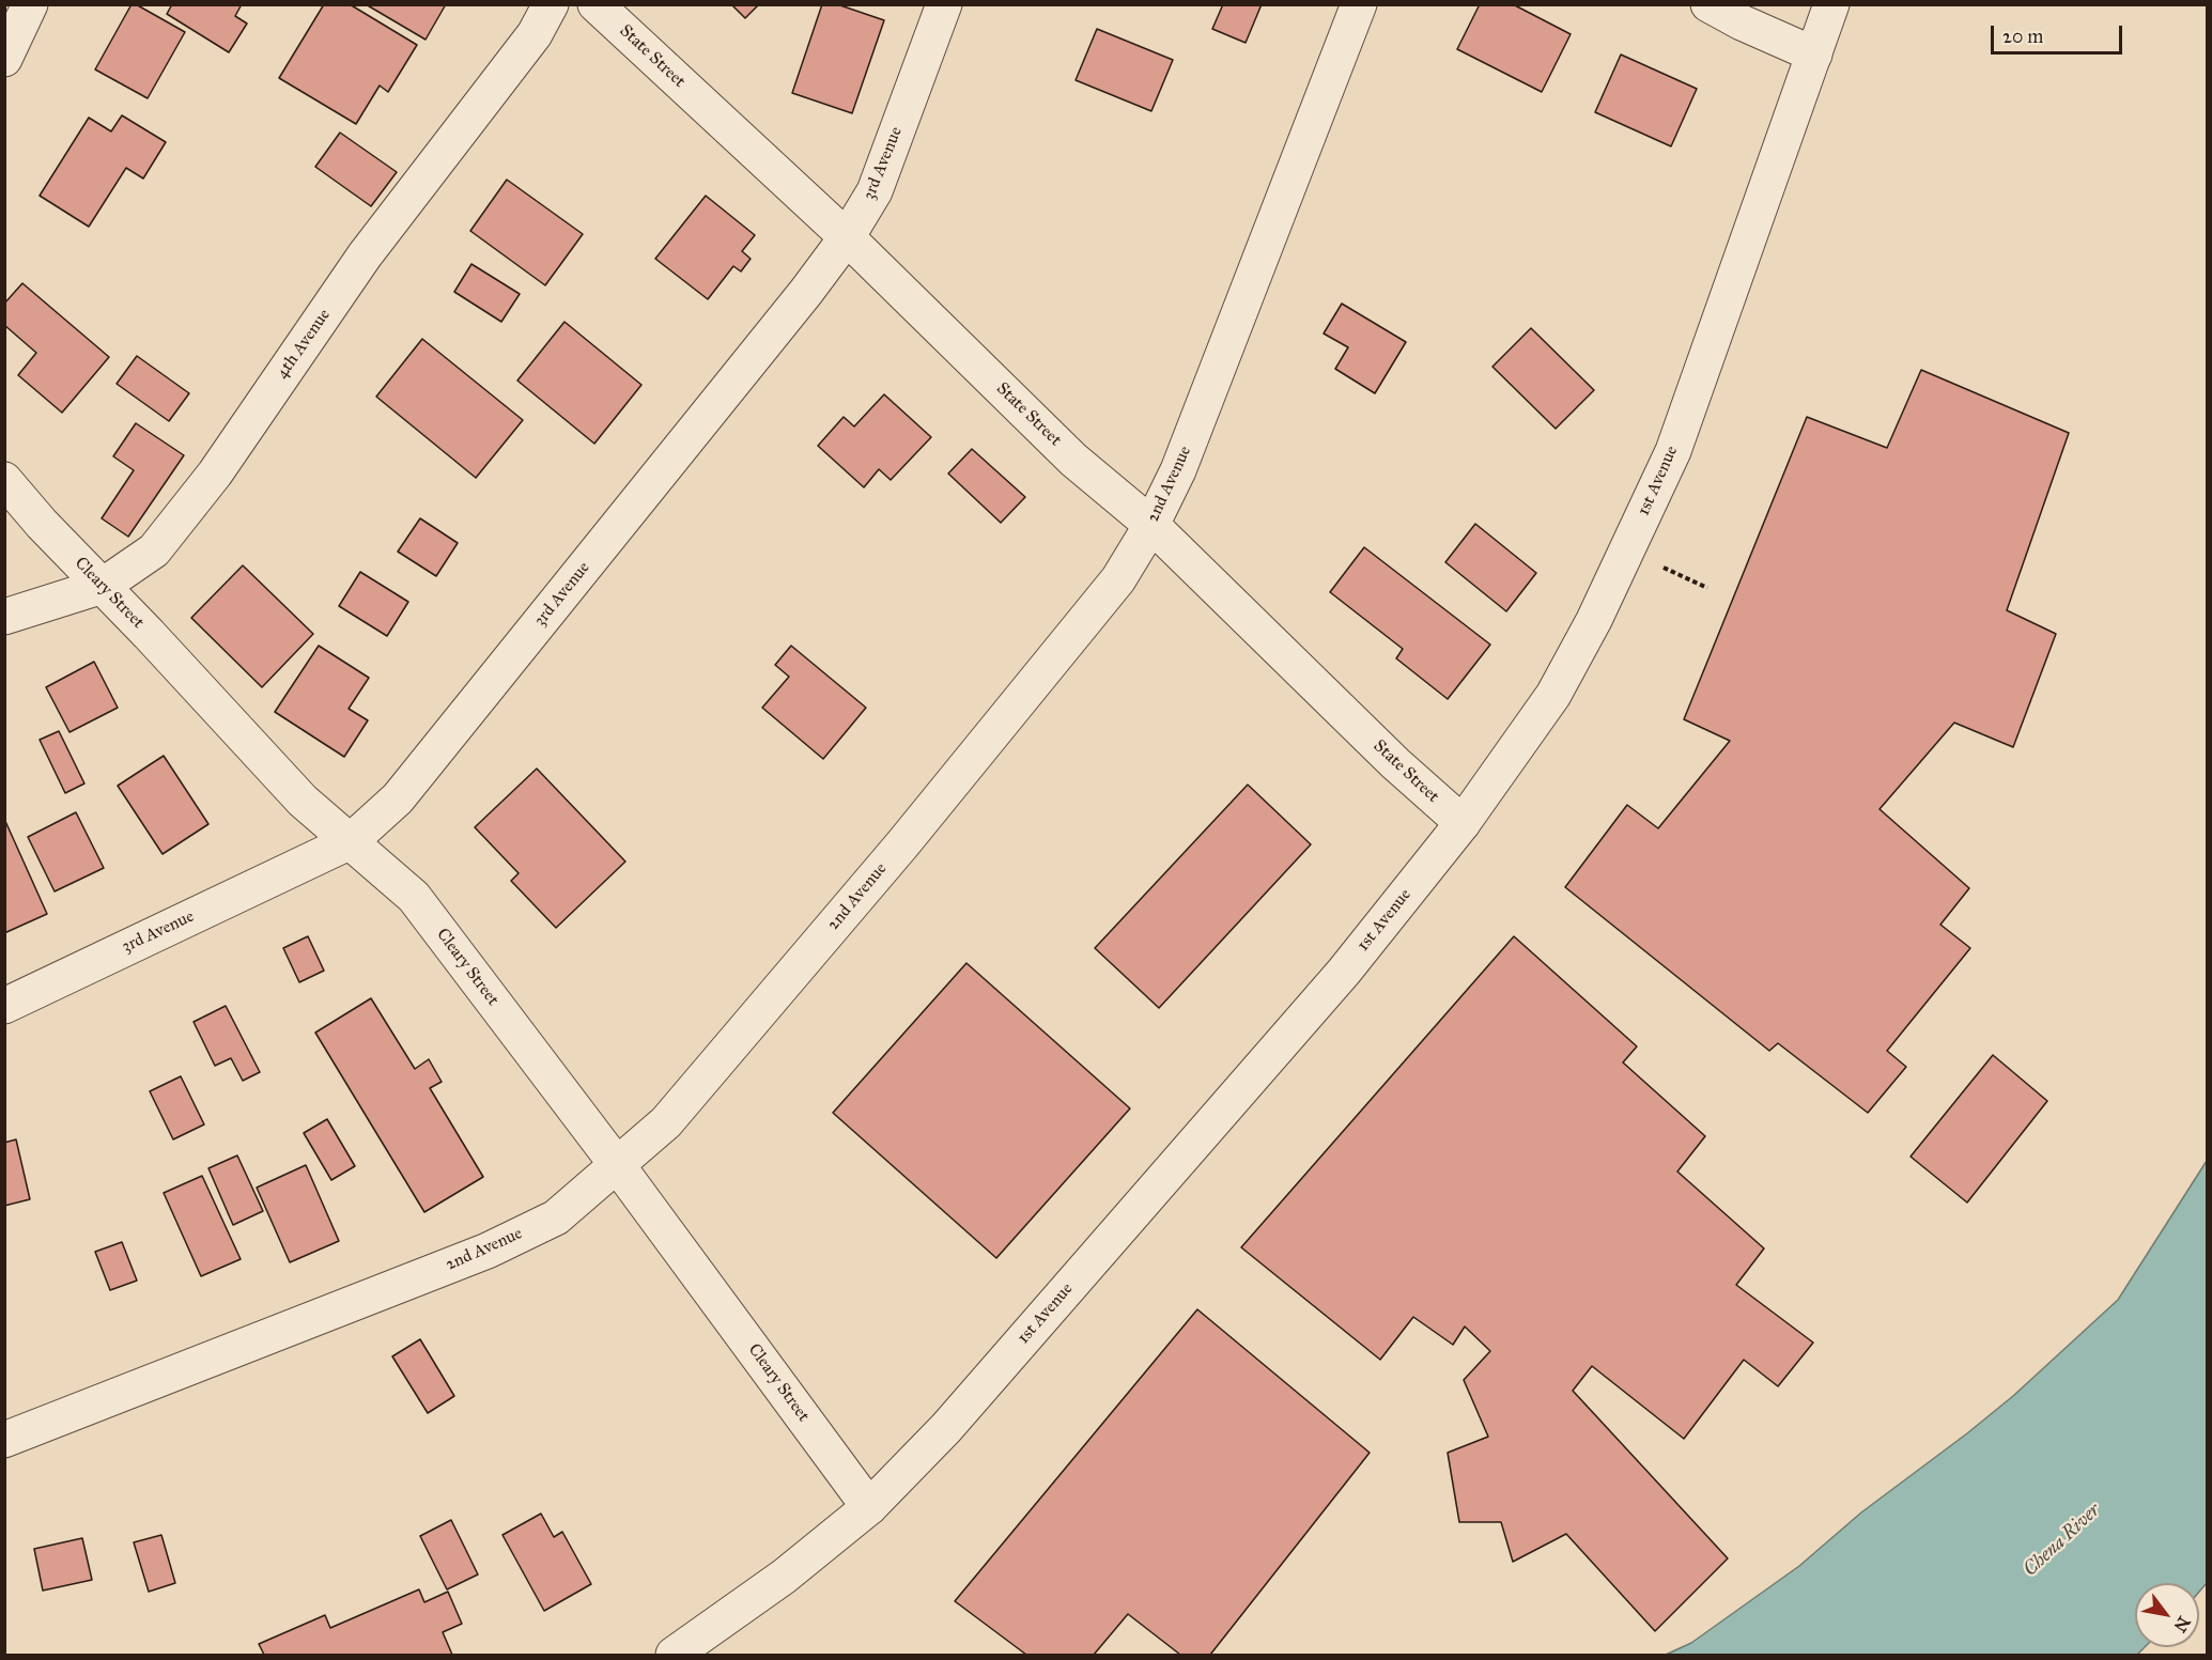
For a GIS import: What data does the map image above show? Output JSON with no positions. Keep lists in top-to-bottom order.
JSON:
{
  "streets": {
    "street": [
      "State Street",
      "3rd Avenue",
      "4th Avenue",
      "1st Avenue",
      "2nd Avenue",
      "Cleary Street"
    ]
  },
  "crossings": [
    ["State Street", "3rd Avenue"],
    ["State Street", "1st Avenue"],
    ["State Street", "2nd Avenue"],
    ["3rd Avenue", "Cleary Street"],
    ["4th Avenue", "Cleary Street"],
    ["1st Avenue", "Cleary Street"],
    ["2nd Avenue", "Cleary Street"]
  ],
  "water": ["Chena River"],
  "scale_bar": "20 m",
  "north": "bottom right"
}
